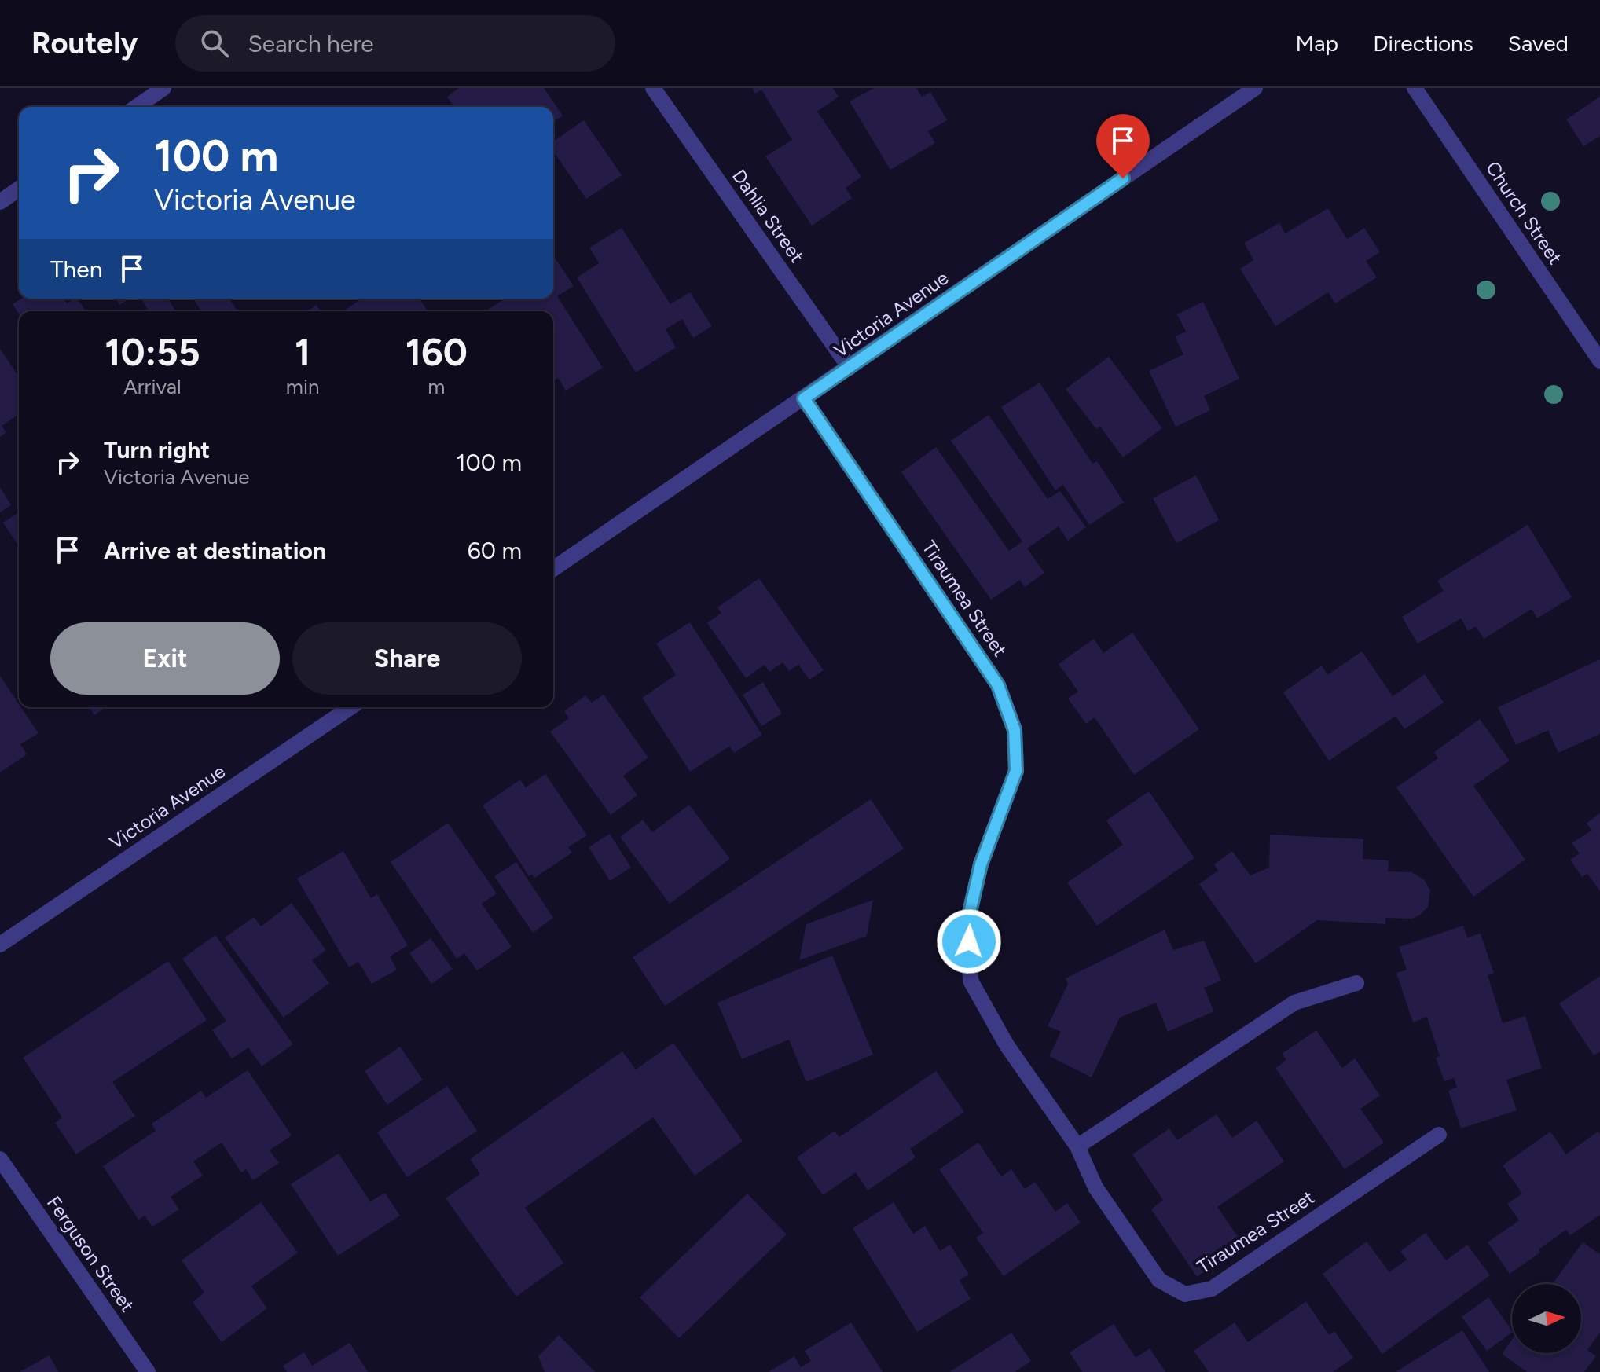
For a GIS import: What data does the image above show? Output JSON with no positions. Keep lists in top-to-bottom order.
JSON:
{
  "streets": {
    "street": [
      "Church Street",
      "Dahlia Street",
      "Victoria Avenue",
      "Tiraumea Street",
      "Ferguson Street"
    ]
  },
  "crossings": [
    ["Dahlia Street", "Victoria Avenue"],
    ["Victoria Avenue", "Tiraumea Street"]
  ],
  "north": "right",
  "page": {
    "header": "Routely",
    "search": "Search here",
    "nav": ["Map", "Directions", "Saved"],
    "turn": ["100 m", "Victoria Avenue"],
    "then": "Then",
    "eta": [
      "10:55",
      "Arrival",
      "1",
      "min",
      "160",
      "m"
    ],
    "list": [
      {
        "name": "Turn right",
        "note": "Victoria Avenue",
        "value": "100 m"
      },
      {
        "name": "Arrive at destination",
        "value": "60 m"
      }
    ],
    "buttons": ["Exit", "Share"]
  }
}
